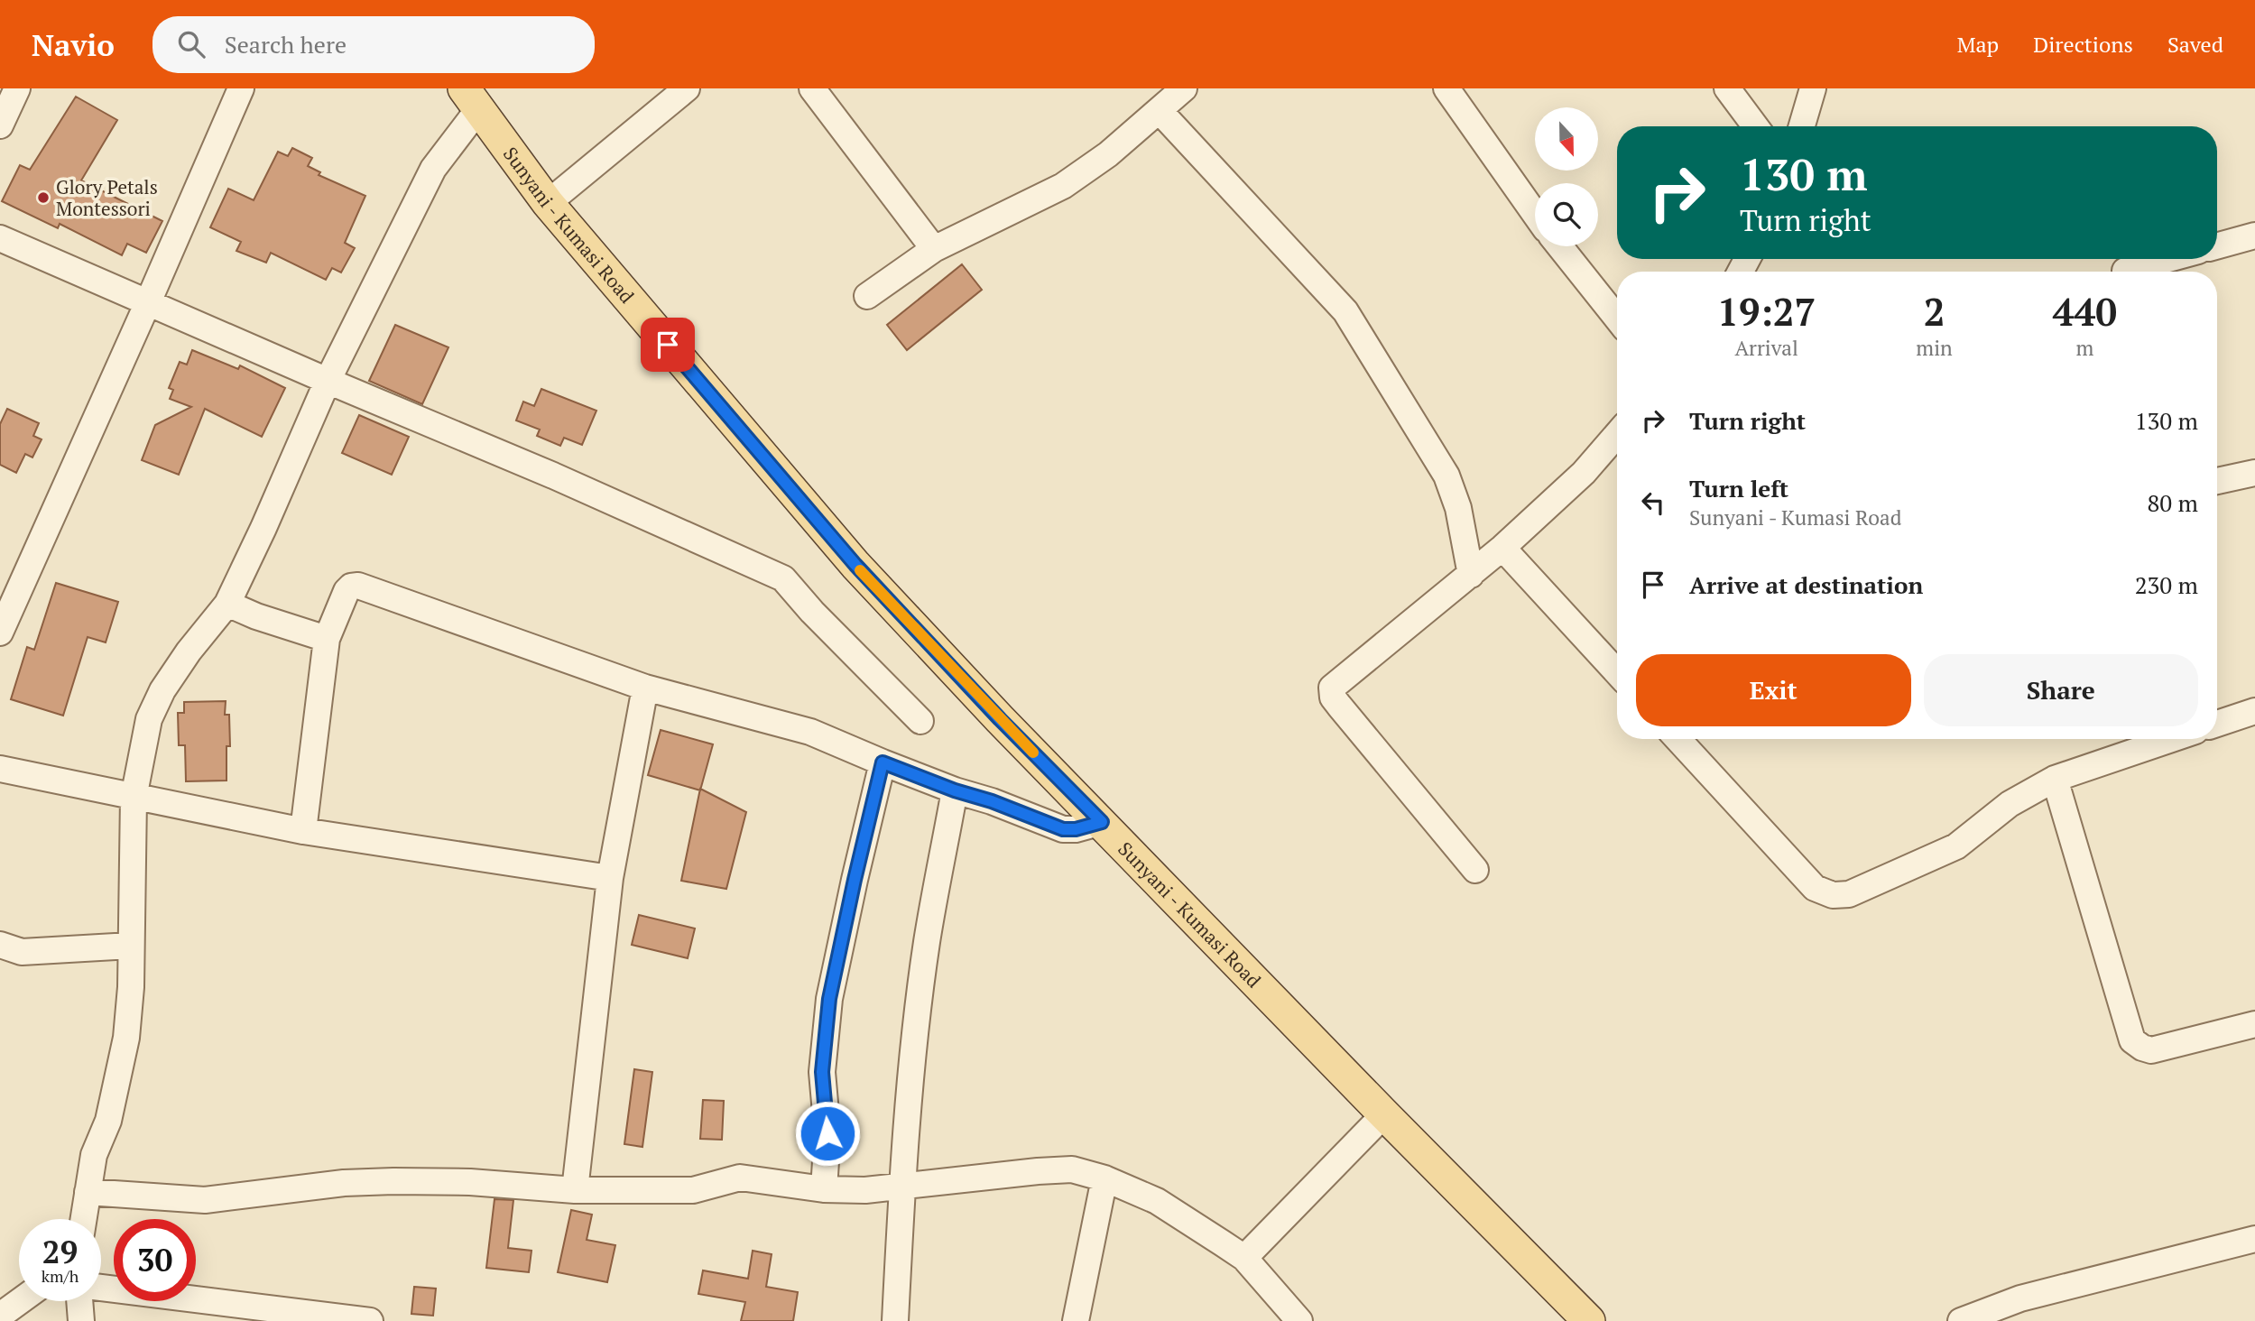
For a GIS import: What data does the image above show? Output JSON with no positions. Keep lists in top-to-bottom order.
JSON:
{
  "streets": {
    "main road": ["Sunyani - Kumasi Road"]
  },
  "places": ["Glory Petals Montessori"],
  "north": "bottom",
  "page": {
    "header": "Navio",
    "search": "Search here",
    "nav": ["Map", "Directions", "Saved"],
    "turn": ["130 m", "Turn right"],
    "eta": [
      "19:27",
      "Arrival",
      "2",
      "min",
      "440",
      "m"
    ],
    "list": [
      {
        "name": "Turn right",
        "value": "130 m"
      },
      {
        "name": "Turn left",
        "note": "Sunyani - Kumasi Road",
        "value": "80 m"
      },
      {
        "name": "Arrive at destination",
        "value": "230 m"
      }
    ],
    "buttons": ["Exit", "Share"],
    "speed": "29 km/h",
    "limit": "30"
  }
}
